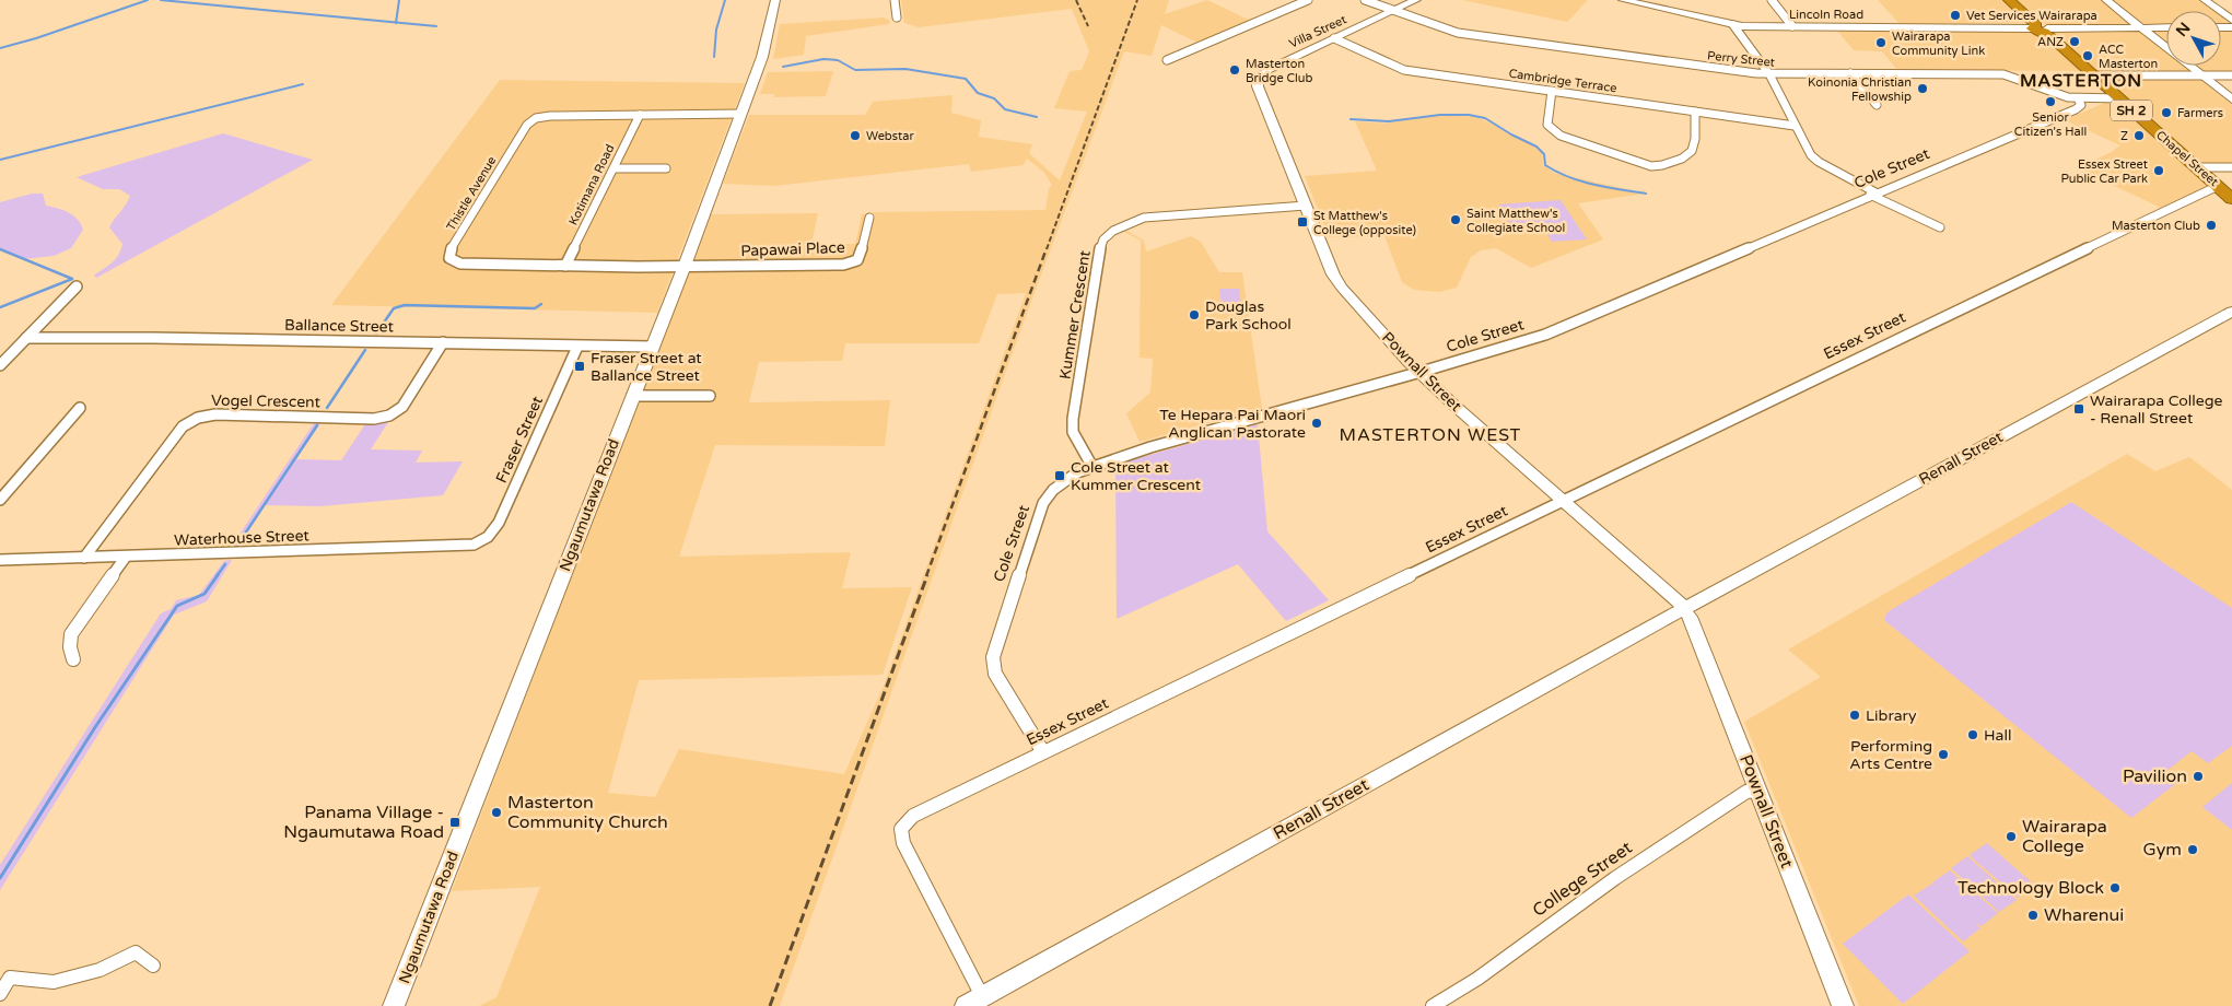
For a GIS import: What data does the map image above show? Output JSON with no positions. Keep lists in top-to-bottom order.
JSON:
{
  "streets": {
    "highway": ["SH 2", "Chapel Street"],
    "street": [
      "Lincoln Road",
      "Villa Street",
      "Perry Street",
      "Cambridge Terrace",
      "Cole Street",
      "Kotimana Road",
      "Thistle Avenue",
      "Papawai Place",
      "Kummer Crescent",
      "Ballance Street",
      "Essex Street",
      "Pownall Street",
      "Vogel Crescent",
      "Fraser Street",
      "Renall Street",
      "Ngaumutawa Road",
      "Waterhouse Street",
      "College Street"
    ]
  },
  "crossings": [
    ["Lincoln Road", "Chapel Street"],
    ["Villa Street", "Perry Street"],
    ["Villa Street", "Cambridge Terrace"],
    ["Villa Street", "Pownall Street"],
    ["Perry Street", "Chapel Street"],
    ["Perry Street", "Cole Street"],
    ["Chapel Street", "Essex Street"],
    ["Cole Street", "Kummer Crescent"],
    ["Cole Street", "Essex Street"],
    ["Cole Street", "Pownall Street"],
    ["Kotimana Road", "Thistle Avenue"],
    ["Thistle Avenue", "Papawai Place"],
    ["Thistle Avenue", "Ngaumutawa Road"],
    ["Papawai Place", "Ngaumutawa Road"],
    ["Kummer Crescent", "Pownall Street"],
    ["Ballance Street", "Vogel Crescent"],
    ["Ballance Street", "Fraser Street"],
    ["Ballance Street", "Ngaumutawa Road"],
    ["Essex Street", "Pownall Street"],
    ["Essex Street", "Renall Street"],
    ["Pownall Street", "Renall Street"],
    ["Pownall Street", "College Street"],
    ["Vogel Crescent", "Waterhouse Street"],
    ["Fraser Street", "Waterhouse Street"]
  ],
  "districts": ["MASTERTON", "MASTERTON WEST"],
  "places": {
    "other": [
      "Vet Services Wairarapa",
      "ANZ",
      "Wairarapa Community Link",
      "ACC Masterton",
      "Masterton Bridge Club",
      "Koinonia Christian Fellowship",
      "Senior Citizen's Hall",
      "Farmers",
      "Webstar",
      "Z",
      "Essex Street Public Car Park",
      "Saint Matthew's Collegiate School",
      "Masterton Club",
      "Douglas Park School",
      "Te Hepara Pai Maori Anglican Pastorate",
      "Library",
      "Hall",
      "Performing Arts Centre",
      "Pavilion",
      "Masterton Community Church",
      "Wairarapa College",
      "Gym",
      "Technology Block",
      "Wharenui"
    ],
    "transit": [
      "St Matthew's College (opposite)",
      "Fraser Street at Ballance Street",
      "Wairarapa College - Renall Street",
      "Cole Street at Kummer Crescent",
      "Panama Village - Ngaumutawa Road"
    ]
  },
  "north": "top left"
}
